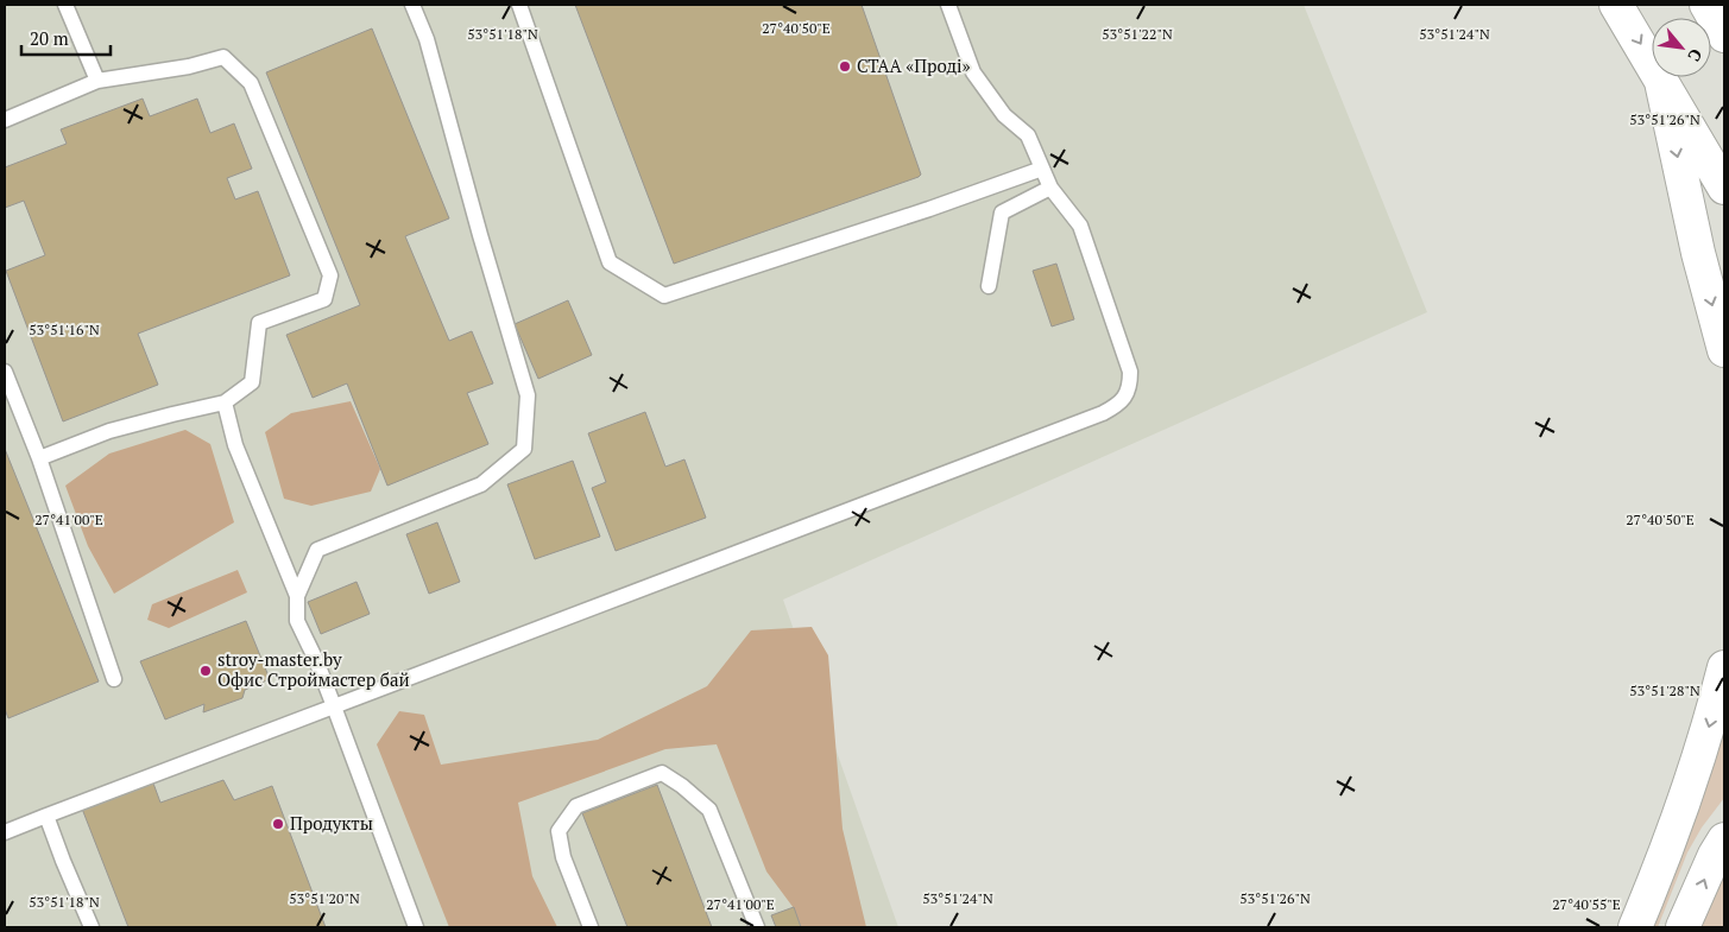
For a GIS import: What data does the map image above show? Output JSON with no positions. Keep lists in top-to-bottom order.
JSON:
{
  "places": ["СТАА «Проді»", "stroy-master.by Офис Строймастер бай", "Продукты"],
  "scale_bar": "20 m",
  "north": "bottom right",
  "coordinates": [
    "27°40'50\"E",
    "53°51'18\"N",
    "53°51'22\"N",
    "53°51'24\"N",
    "53°51'26\"N",
    "53°51'16\"N",
    "27°41'00\"E",
    "53°51'28\"N",
    "53°51'20\"N",
    "27°40'55\"E"
  ]
}
